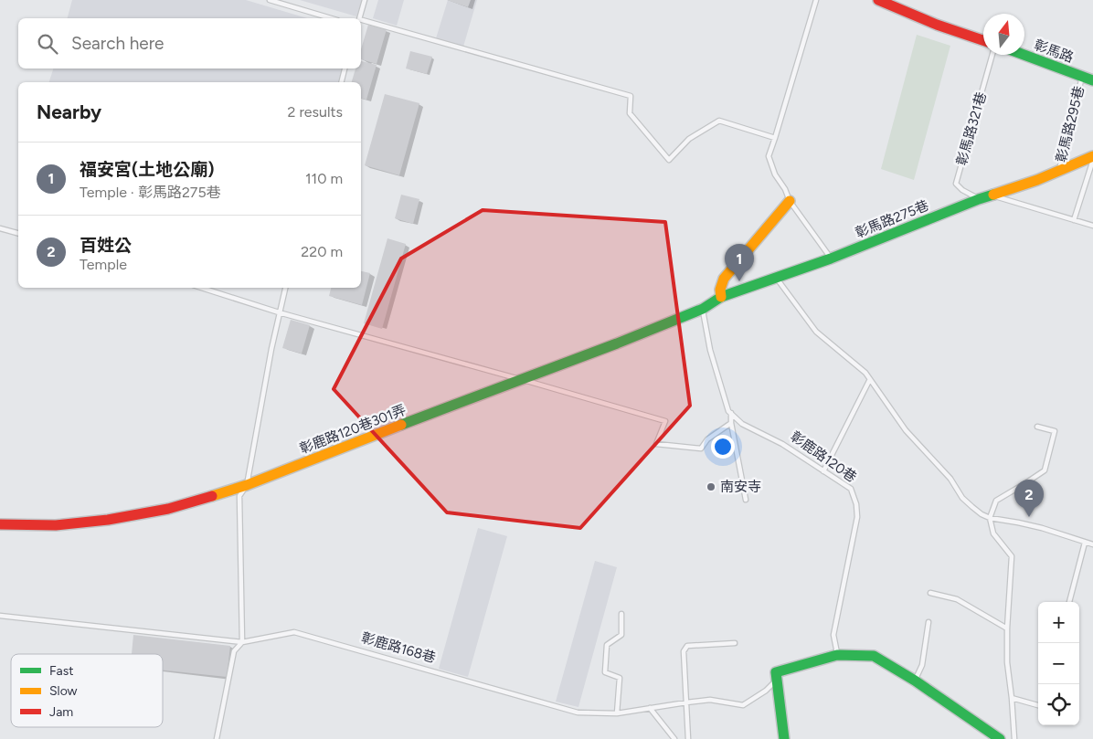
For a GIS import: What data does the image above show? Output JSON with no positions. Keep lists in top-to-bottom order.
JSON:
{
  "streets": {
    "street": ["彰馬路", "彰馬路275巷", "彰鹿路120巷301弄"],
    "lane": [
      "彰馬路295巷",
      "彰馬路321巷",
      "彰鹿路120巷",
      "彰鹿路168巷"
    ]
  },
  "crossings": [
    ["彰馬路", "彰馬路295巷"],
    ["彰馬路295巷", "彰馬路275巷"],
    ["彰馬路321巷", "彰馬路275巷"],
    ["彰馬路275巷", "彰鹿路120巷301弄"],
    ["彰馬路275巷", "彰鹿路120巷"],
    ["彰鹿路120巷301弄", "彰鹿路120巷"]
  ],
  "places": ["南安寺"],
  "legend": ["Fast", "Slow", "Jam"],
  "north": "top",
  "page": {
    "search": "Search here",
    "heading": ["Nearby", "2 results"],
    "list": [
      {
        "mark": "1",
        "name": "福安宮(土地公廟)",
        "note": "Temple · 彰馬路275巷",
        "value": "110 m"
      },
      {
        "mark": "2",
        "name": "百姓公",
        "note": "Temple",
        "value": "220 m"
      }
    ],
    "pins": ["1", "2"],
    "map_buttons": ["+", "−"]
  }
}
